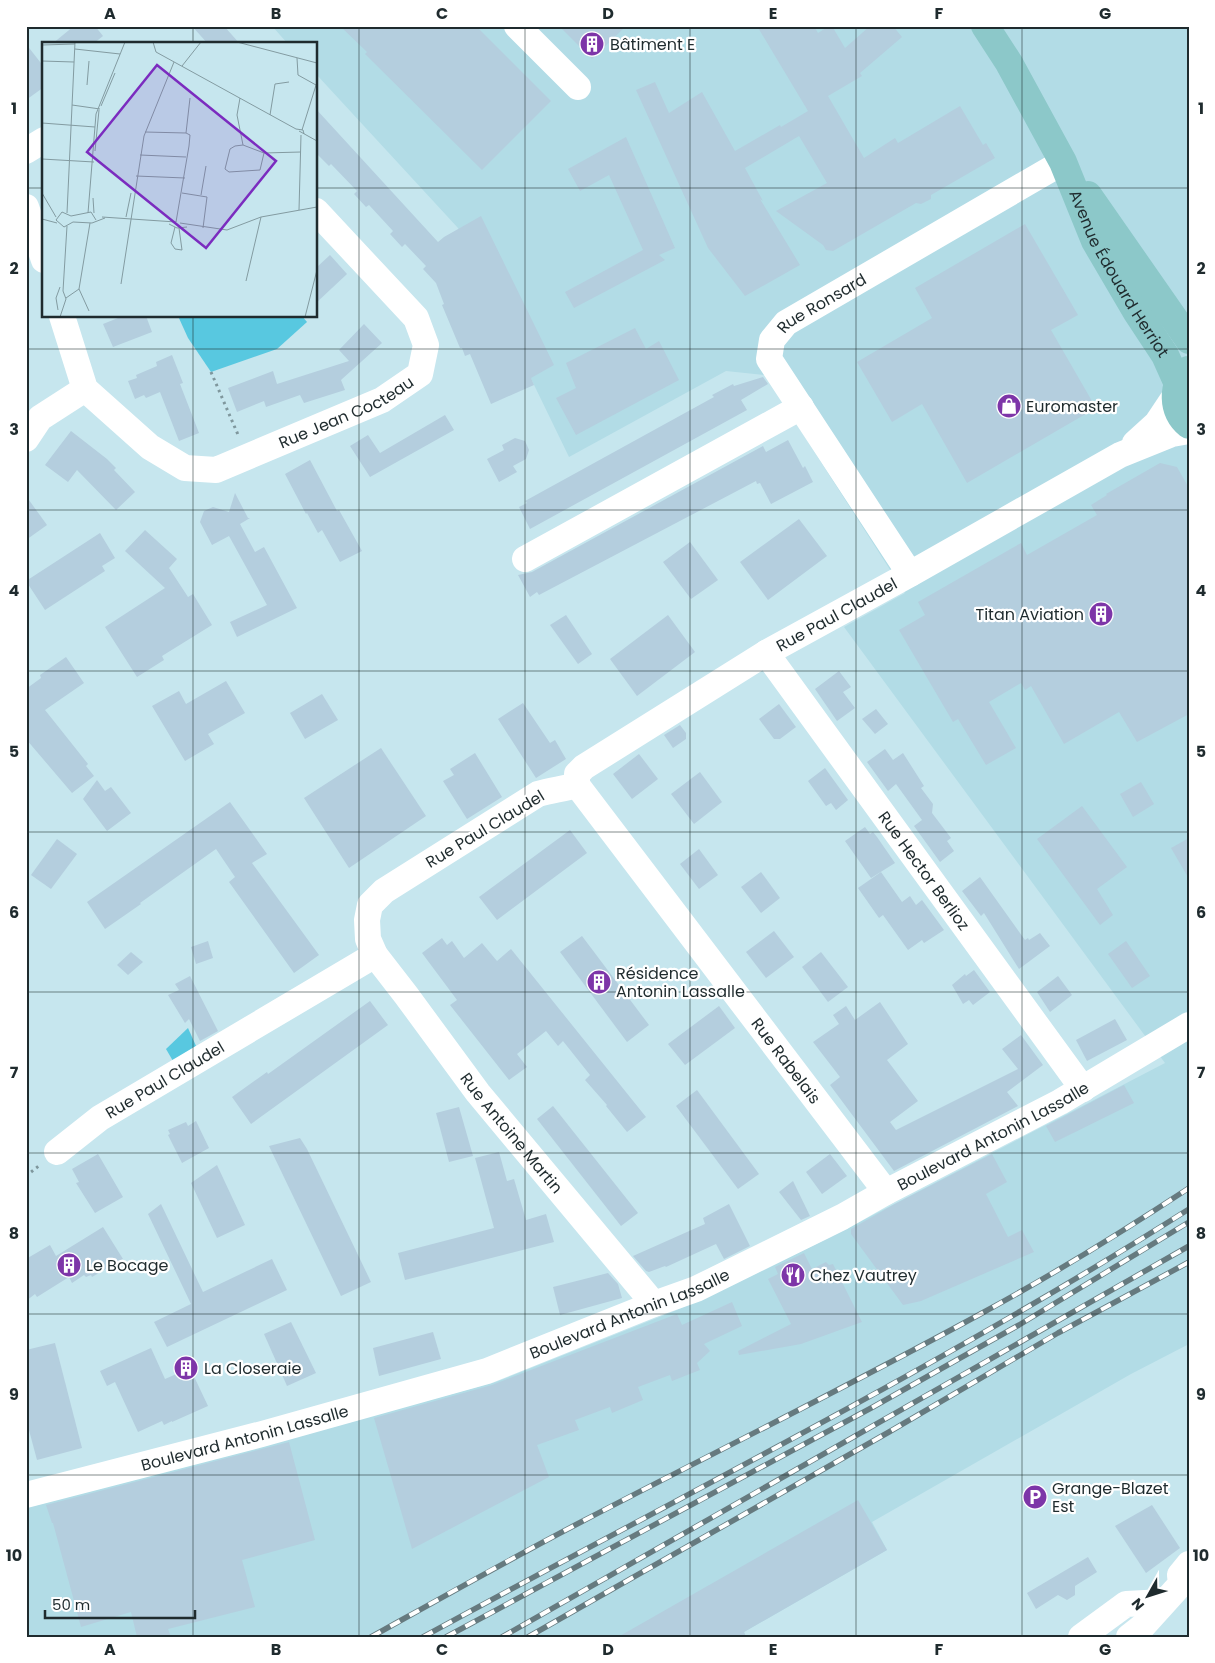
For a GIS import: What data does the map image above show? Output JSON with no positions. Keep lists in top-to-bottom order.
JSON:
{
  "streets": {
    "main road": ["Avenue Édouard Herriot"],
    "street": [
      "Rue Ronsard",
      "Rue Jean Cocteau",
      "Rue Paul Claudel",
      "Rue Hector Berlioz",
      "Rue Rabelais",
      "Rue Antoine Martin",
      "Boulevard Antonin Lassalle"
    ]
  },
  "crossings": [
    ["Avenue Édouard Herriot", "Rue Ronsard"],
    ["Avenue Édouard Herriot", "Rue Paul Claudel"],
    ["Rue Ronsard", "Rue Paul Claudel"],
    ["Rue Paul Claudel", "Rue Hector Berlioz"],
    ["Rue Paul Claudel", "Rue Rabelais"],
    ["Rue Paul Claudel", "Rue Antoine Martin"],
    ["Rue Hector Berlioz", "Boulevard Antonin Lassalle"],
    ["Rue Rabelais", "Boulevard Antonin Lassalle"],
    ["Rue Antoine Martin", "Boulevard Antonin Lassalle"]
  ],
  "places": {
    "building": [
      "Bâtiment E",
      "Titan Aviation",
      "Résidence Antonin Lassalle",
      "Le Bocage",
      "La Closeraie"
    ],
    "shop": ["Euromaster"],
    "restaurant": ["Chez Vautrey"],
    "parking": ["Grange-Blazet Est"]
  },
  "scale_bar": "50 m",
  "north": "bottom left",
  "grid": {
    "columns": [
      "A",
      "B",
      "C",
      "D",
      "E",
      "F",
      "G"
    ],
    "rows": [
      "1",
      "2",
      "3",
      "4",
      "5",
      "6",
      "7",
      "8",
      "9",
      "10"
    ]
  }
}
